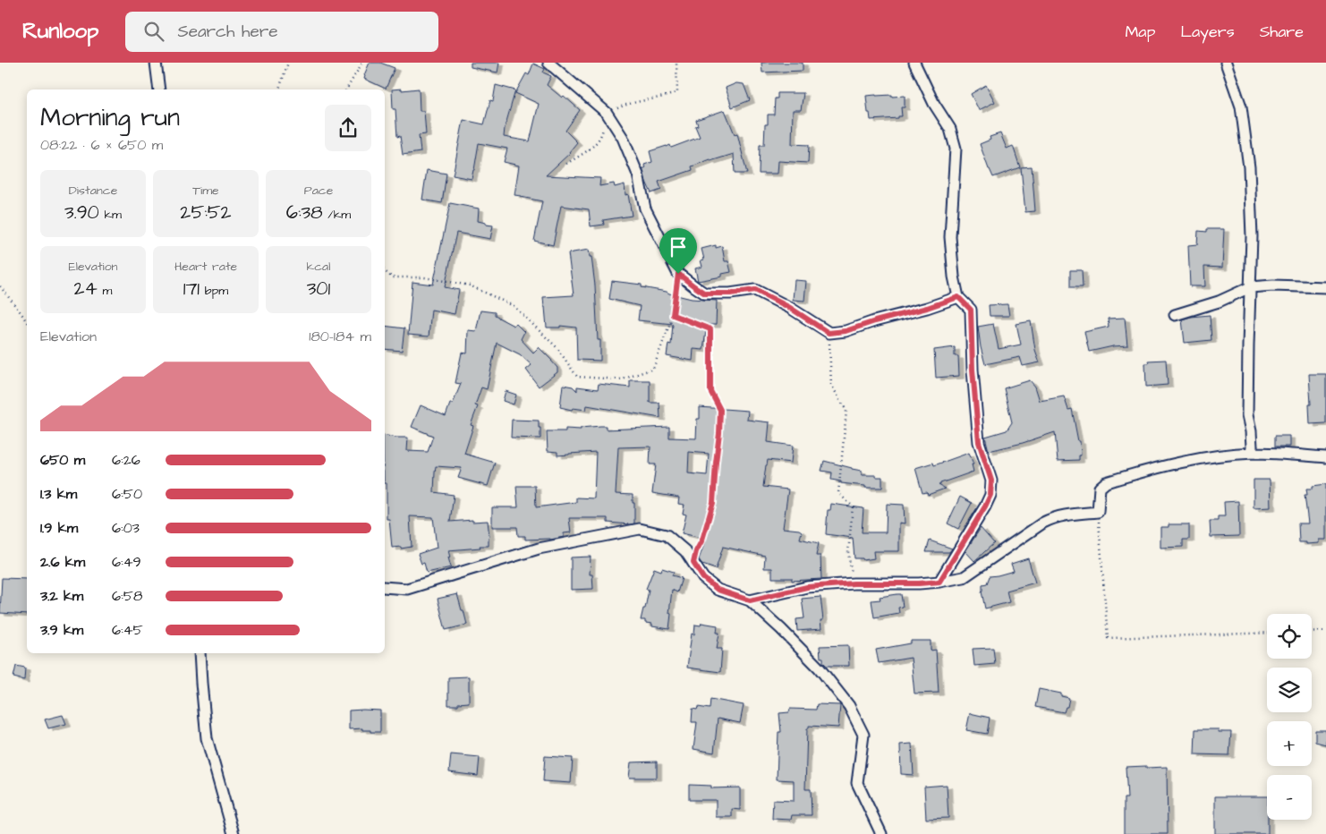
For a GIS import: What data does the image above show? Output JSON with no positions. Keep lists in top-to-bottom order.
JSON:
{
  "page": {
    "header": "Runloop",
    "search": "Search here",
    "nav": ["Map", "Layers", "Share"],
    "heading": ["Morning run", "08:22 · 6 × 650 m"],
    "stats": [
      ["Distance", "3.90 km"],
      ["Time", "25:52"],
      ["Pace", "6:38 /km"],
      ["Elevation", "24 m"],
      ["Heart rate", "171 bpm"],
      ["kcal", "301"]
    ],
    "chart": ["Elevation", "180–184 m"],
    "list": [
      {
        "name": "650 m",
        "note": "6:26"
      },
      {
        "name": "1.3 km",
        "note": "6:50"
      },
      {
        "name": "1.9 km",
        "note": "6:03"
      },
      {
        "name": "2.6 km",
        "note": "6:49"
      },
      {
        "name": "3.2 km",
        "note": "6:58"
      },
      {
        "name": "3.9 km",
        "note": "6:45"
      }
    ],
    "map_buttons": ["+", "−"]
  }
}
